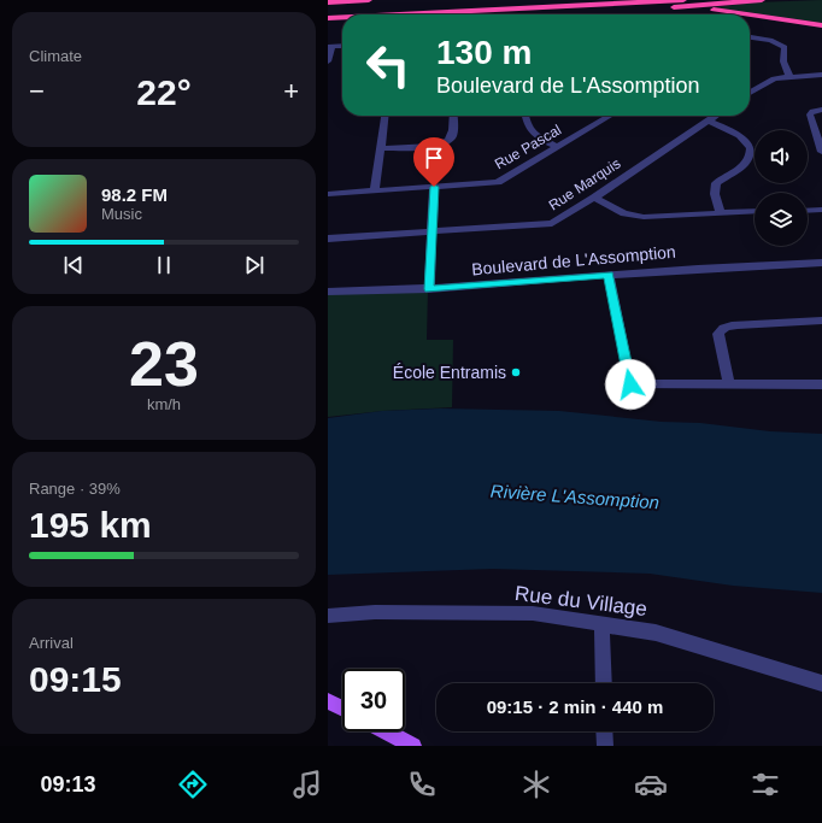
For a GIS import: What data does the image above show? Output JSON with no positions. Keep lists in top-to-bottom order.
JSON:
{
  "streets": {
    "street": [
      "Rue Pascal",
      "Rue Marquis",
      "Boulevard de L'Assomption",
      "Rue du Village"
    ]
  },
  "water": ["Rivière L'Assomption"],
  "places": ["École Entramis"],
  "page": {
    "tile": [
      "Climate",
      ["23", "km/h"],
      ["Range · 39%", "195 km"],
      ["Arrival", "09:15"]
    ],
    "turn": ["130 m", "Boulevard de L'Assomption"],
    "heat": ["−", "22°", "+"],
    "song": ["98.2 FM", "Music"],
    "limit": "30",
    "trip": "09:15 · 2 min · 440 m",
    "tabs": "09:13"
  }
}
